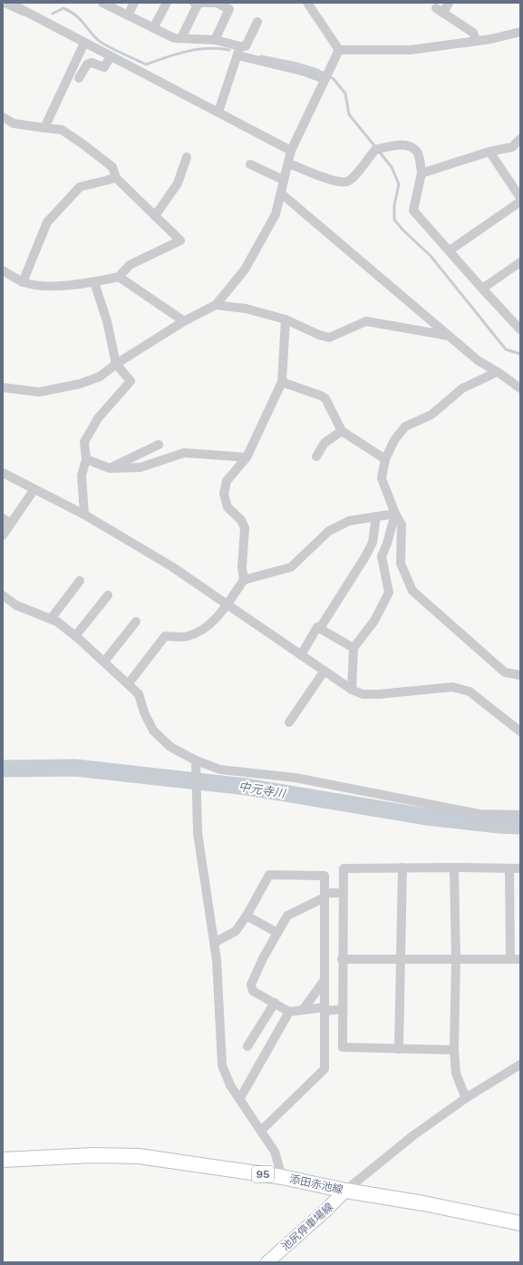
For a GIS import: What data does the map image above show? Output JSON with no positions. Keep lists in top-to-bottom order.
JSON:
{
  "streets": {
    "main road": ["95", "添田赤池線", "池尻停車場線"]
  },
  "crossings": [
    ["添田赤池線", "池尻停車場線"]
  ],
  "water": ["中元寺川"]
}
